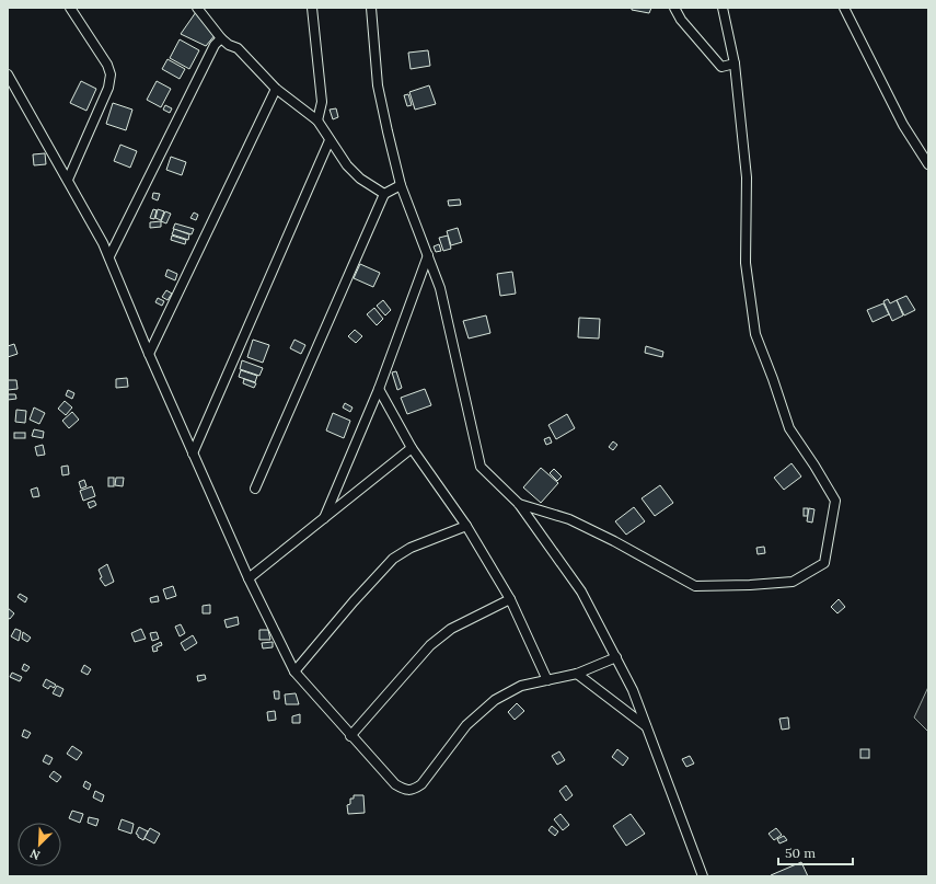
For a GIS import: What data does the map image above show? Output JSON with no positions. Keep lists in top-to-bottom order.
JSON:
{
  "scale_bar": "50 m",
  "north": "bottom left"
}
